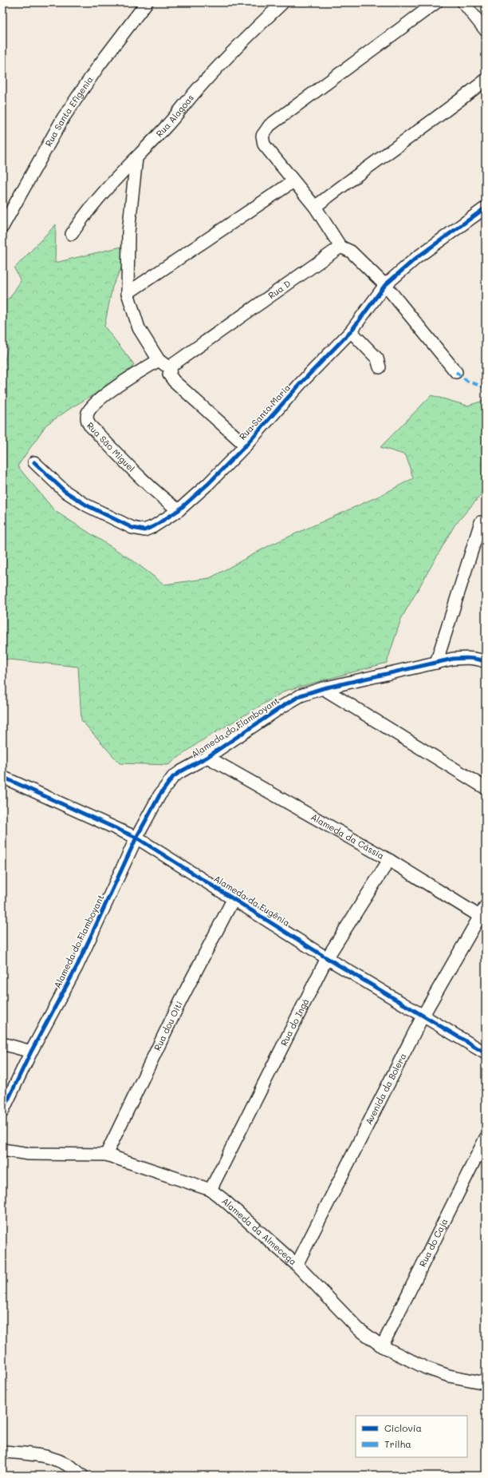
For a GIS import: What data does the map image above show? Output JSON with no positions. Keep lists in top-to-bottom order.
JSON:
{
  "streets": {
    "street": [
      "Rua Santa Efigenia",
      "Rua Alagoas",
      "Rua D",
      "Rua Santa Maria",
      "Rua São Miguel",
      "Alameda do Flamboyant",
      "Alameda da Cássia",
      "Alameda da Eugênia",
      "Rua do Ingá",
      "Rua dou Oiti",
      "Avenida da Bolera",
      "Alameda da Almecega",
      "Rua do Caja"
    ]
  },
  "crossings": [
    ["Rua Santa Maria", "Rua São Miguel"],
    ["Alameda do Flamboyant", "Alameda da Cássia"],
    ["Alameda do Flamboyant", "Alameda da Eugênia"],
    ["Alameda da Cássia", "Rua do Ingá"],
    ["Alameda da Cássia", "Avenida da Bolera"],
    ["Alameda da Eugênia", "Rua do Ingá"],
    ["Alameda da Eugênia", "Rua dou Oiti"],
    ["Alameda da Eugênia", "Avenida da Bolera"],
    ["Rua do Ingá", "Alameda da Almecega"],
    ["Rua dou Oiti", "Alameda da Almecega"],
    ["Avenida da Bolera", "Alameda da Almecega"],
    ["Alameda da Almecega", "Rua do Caja"]
  ],
  "legend": ["Ciclovia", "Trilha"]
}
